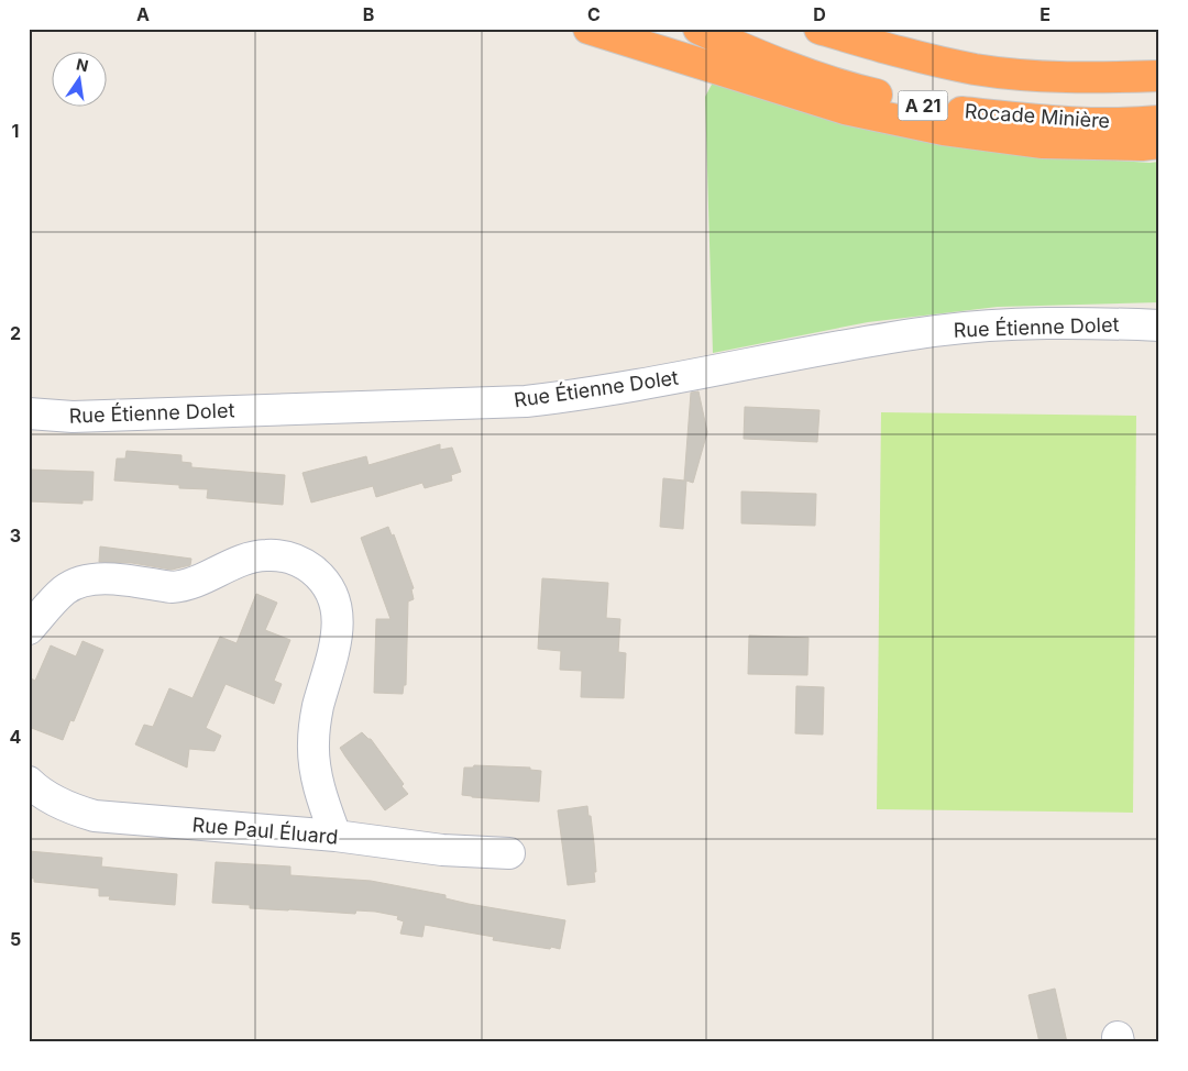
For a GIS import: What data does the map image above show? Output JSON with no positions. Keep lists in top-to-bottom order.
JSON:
{
  "streets": {
    "highway": ["A 21", "Rocade Minière"],
    "street": ["Rue Étienne Dolet", "Rue Paul Éluard"]
  },
  "north": "top",
  "grid": {
    "columns": [
      "A",
      "B",
      "C",
      "D",
      "E"
    ],
    "rows": [
      "1",
      "2",
      "3",
      "4",
      "5"
    ]
  }
}
